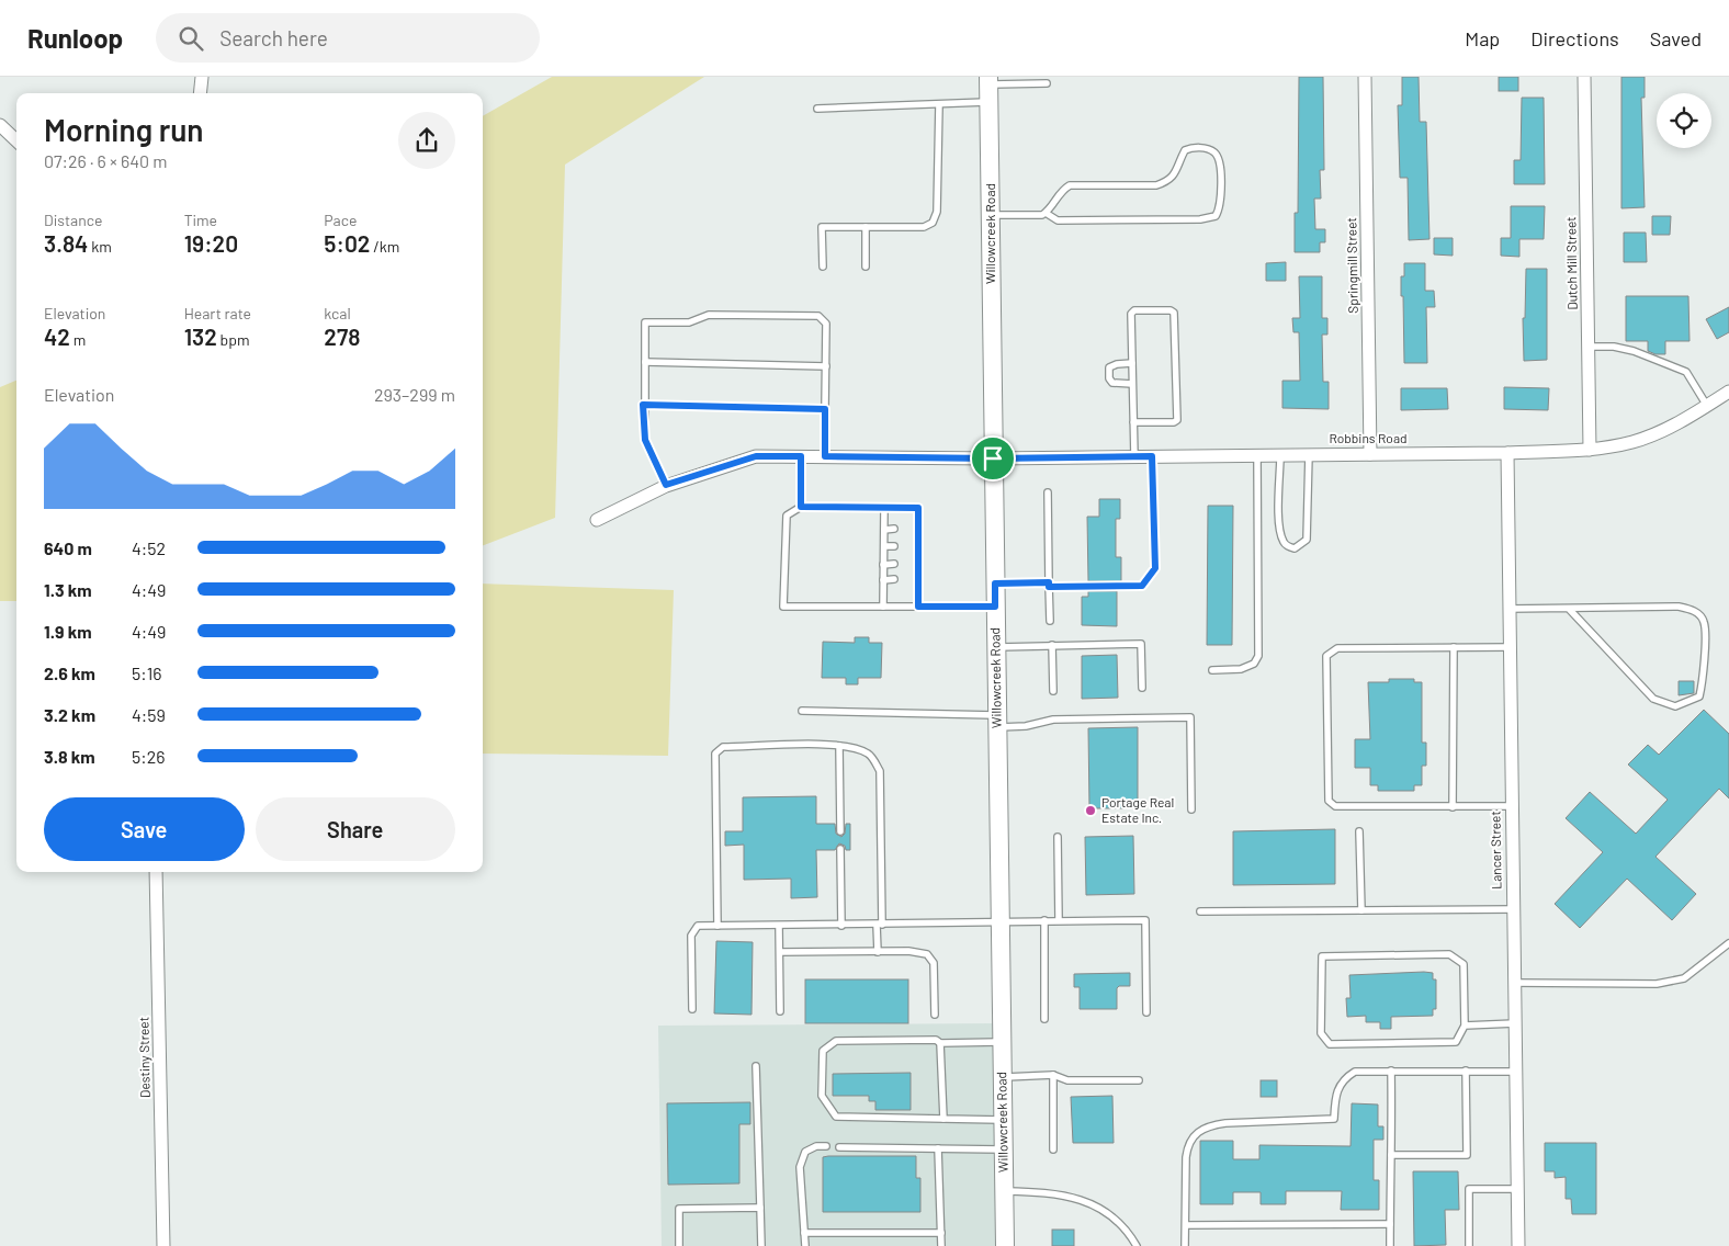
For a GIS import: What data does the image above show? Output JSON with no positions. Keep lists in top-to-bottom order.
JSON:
{
  "streets": {
    "main road": ["Willowcreek Road"],
    "street": [
      "Dutch Mill Street",
      "Springmill Street",
      "Robbins Road",
      "Lancer Street",
      "Destiny Street"
    ]
  },
  "crossings": [
    ["Willowcreek Road", "Robbins Road"],
    ["Dutch Mill Street", "Robbins Road"],
    ["Springmill Street", "Robbins Road"],
    ["Robbins Road", "Lancer Street"]
  ],
  "places": ["Portage Real Estate Inc."],
  "page": {
    "header": "Runloop",
    "search": "Search here",
    "nav": ["Map", "Directions", "Saved"],
    "heading": ["Morning run", "07:26 · 6 × 640 m"],
    "stats": [
      ["Distance", "3.84 km"],
      ["Time", "19:20"],
      ["Pace", "5:02 /km"],
      ["Elevation", "42 m"],
      ["Heart rate", "132 bpm"],
      ["kcal", "278"]
    ],
    "chart": ["Elevation", "293–299 m"],
    "list": [
      {
        "name": "640 m",
        "note": "4:52"
      },
      {
        "name": "1.3 km",
        "note": "4:49"
      },
      {
        "name": "1.9 km",
        "note": "4:49"
      },
      {
        "name": "2.6 km",
        "note": "5:16"
      },
      {
        "name": "3.2 km",
        "note": "4:59"
      },
      {
        "name": "3.8 km",
        "note": "5:26"
      }
    ],
    "buttons": ["Save", "Share"]
  }
}
